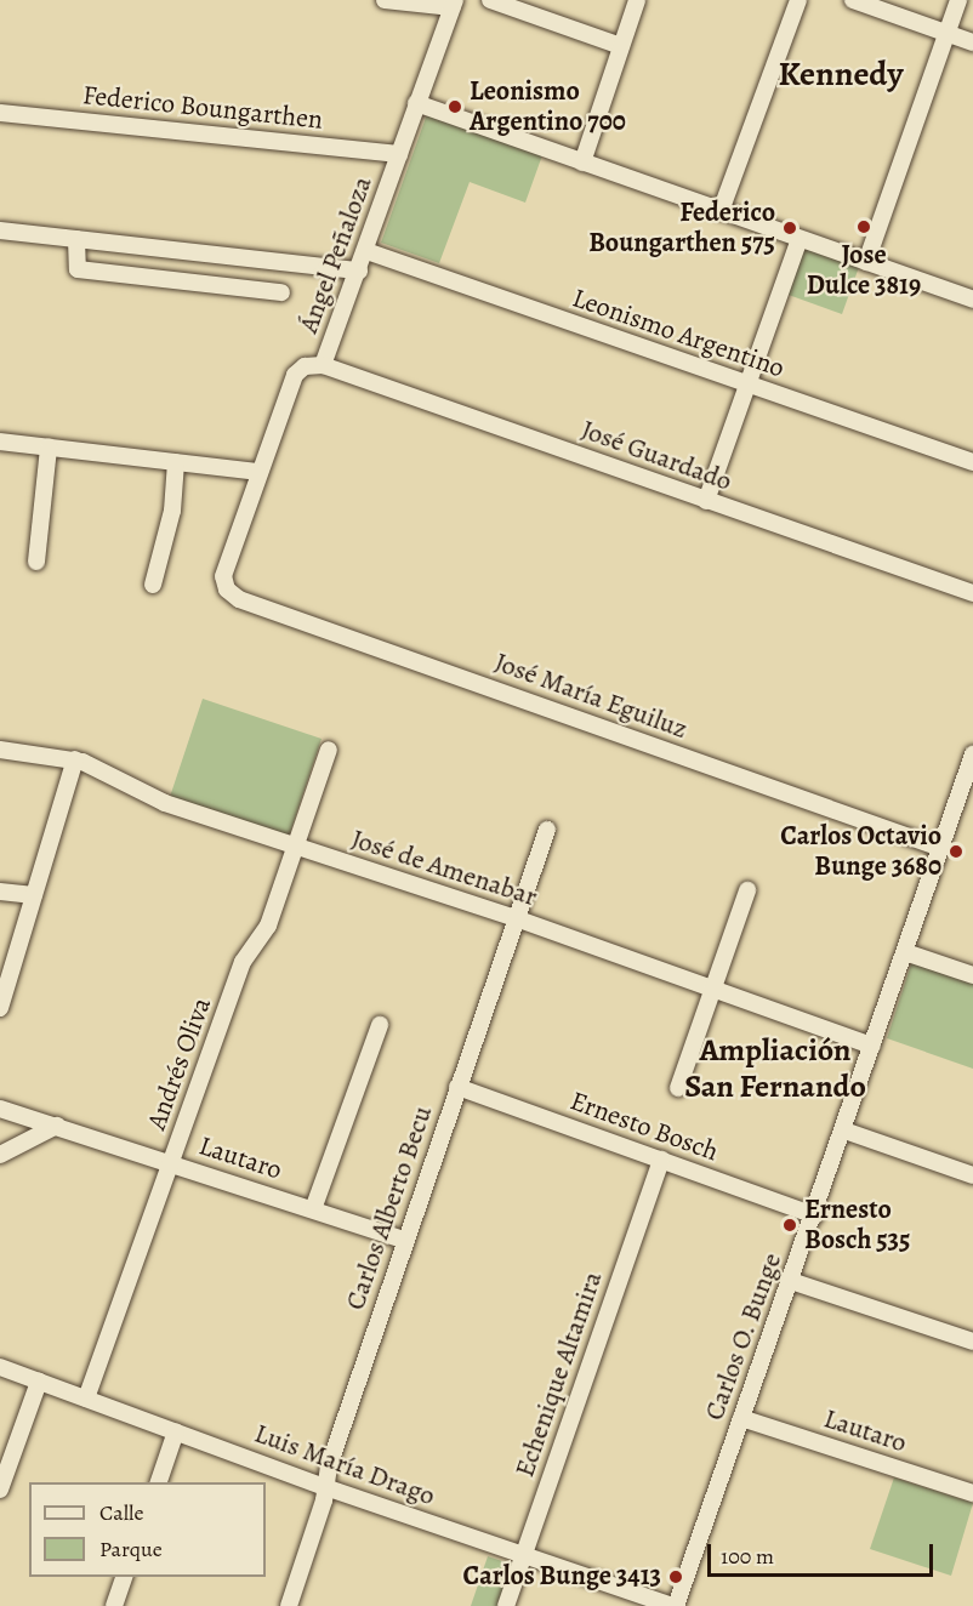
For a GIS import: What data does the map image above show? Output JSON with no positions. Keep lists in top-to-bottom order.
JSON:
{
  "streets": {
    "street": [
      "Federico Boungarthen",
      "Ángel Peñaloza",
      "Leonismo Argentino",
      "José Guardado",
      "José María Eguiluz",
      "José de Amenabar",
      "Andrés Oliva",
      "Ernesto Bosch",
      "Lautaro",
      "Carlos Alberto Becu",
      "Carlos O. Bunge",
      "Echenique Altamira",
      "Luis María Drago"
    ]
  },
  "crossings": [
    ["Federico Boungarthen", "Ángel Peñaloza"],
    ["Ángel Peñaloza", "Leonismo Argentino"],
    ["Ángel Peñaloza", "José Guardado"],
    ["Ángel Peñaloza", "José María Eguiluz"],
    ["José María Eguiluz", "Carlos O. Bunge"],
    ["José de Amenabar", "Andrés Oliva"],
    ["José de Amenabar", "Carlos Alberto Becu"],
    ["José de Amenabar", "Carlos O. Bunge"],
    ["Andrés Oliva", "Lautaro"],
    ["Andrés Oliva", "Luis María Drago"],
    ["Ernesto Bosch", "Carlos Alberto Becu"],
    ["Ernesto Bosch", "Carlos O. Bunge"],
    ["Ernesto Bosch", "Echenique Altamira"],
    ["Lautaro", "Carlos Alberto Becu"],
    ["Lautaro", "Carlos O. Bunge"],
    ["Carlos Alberto Becu", "Luis María Drago"],
    ["Carlos O. Bunge", "Luis María Drago"],
    ["Echenique Altamira", "Luis María Drago"]
  ],
  "districts": ["Kennedy", "Ampliación San Fernando"],
  "places": [
    "Leonismo Argentino 700",
    "Jose Dulce 3819",
    "Federico Boungarthen 575",
    "Carlos Octavio Bunge 3680",
    "Ernesto Bosch 535",
    "Carlos Bunge 3413"
  ],
  "legend": ["Calle", "Parque"],
  "scale_bar": "100 m"
}
